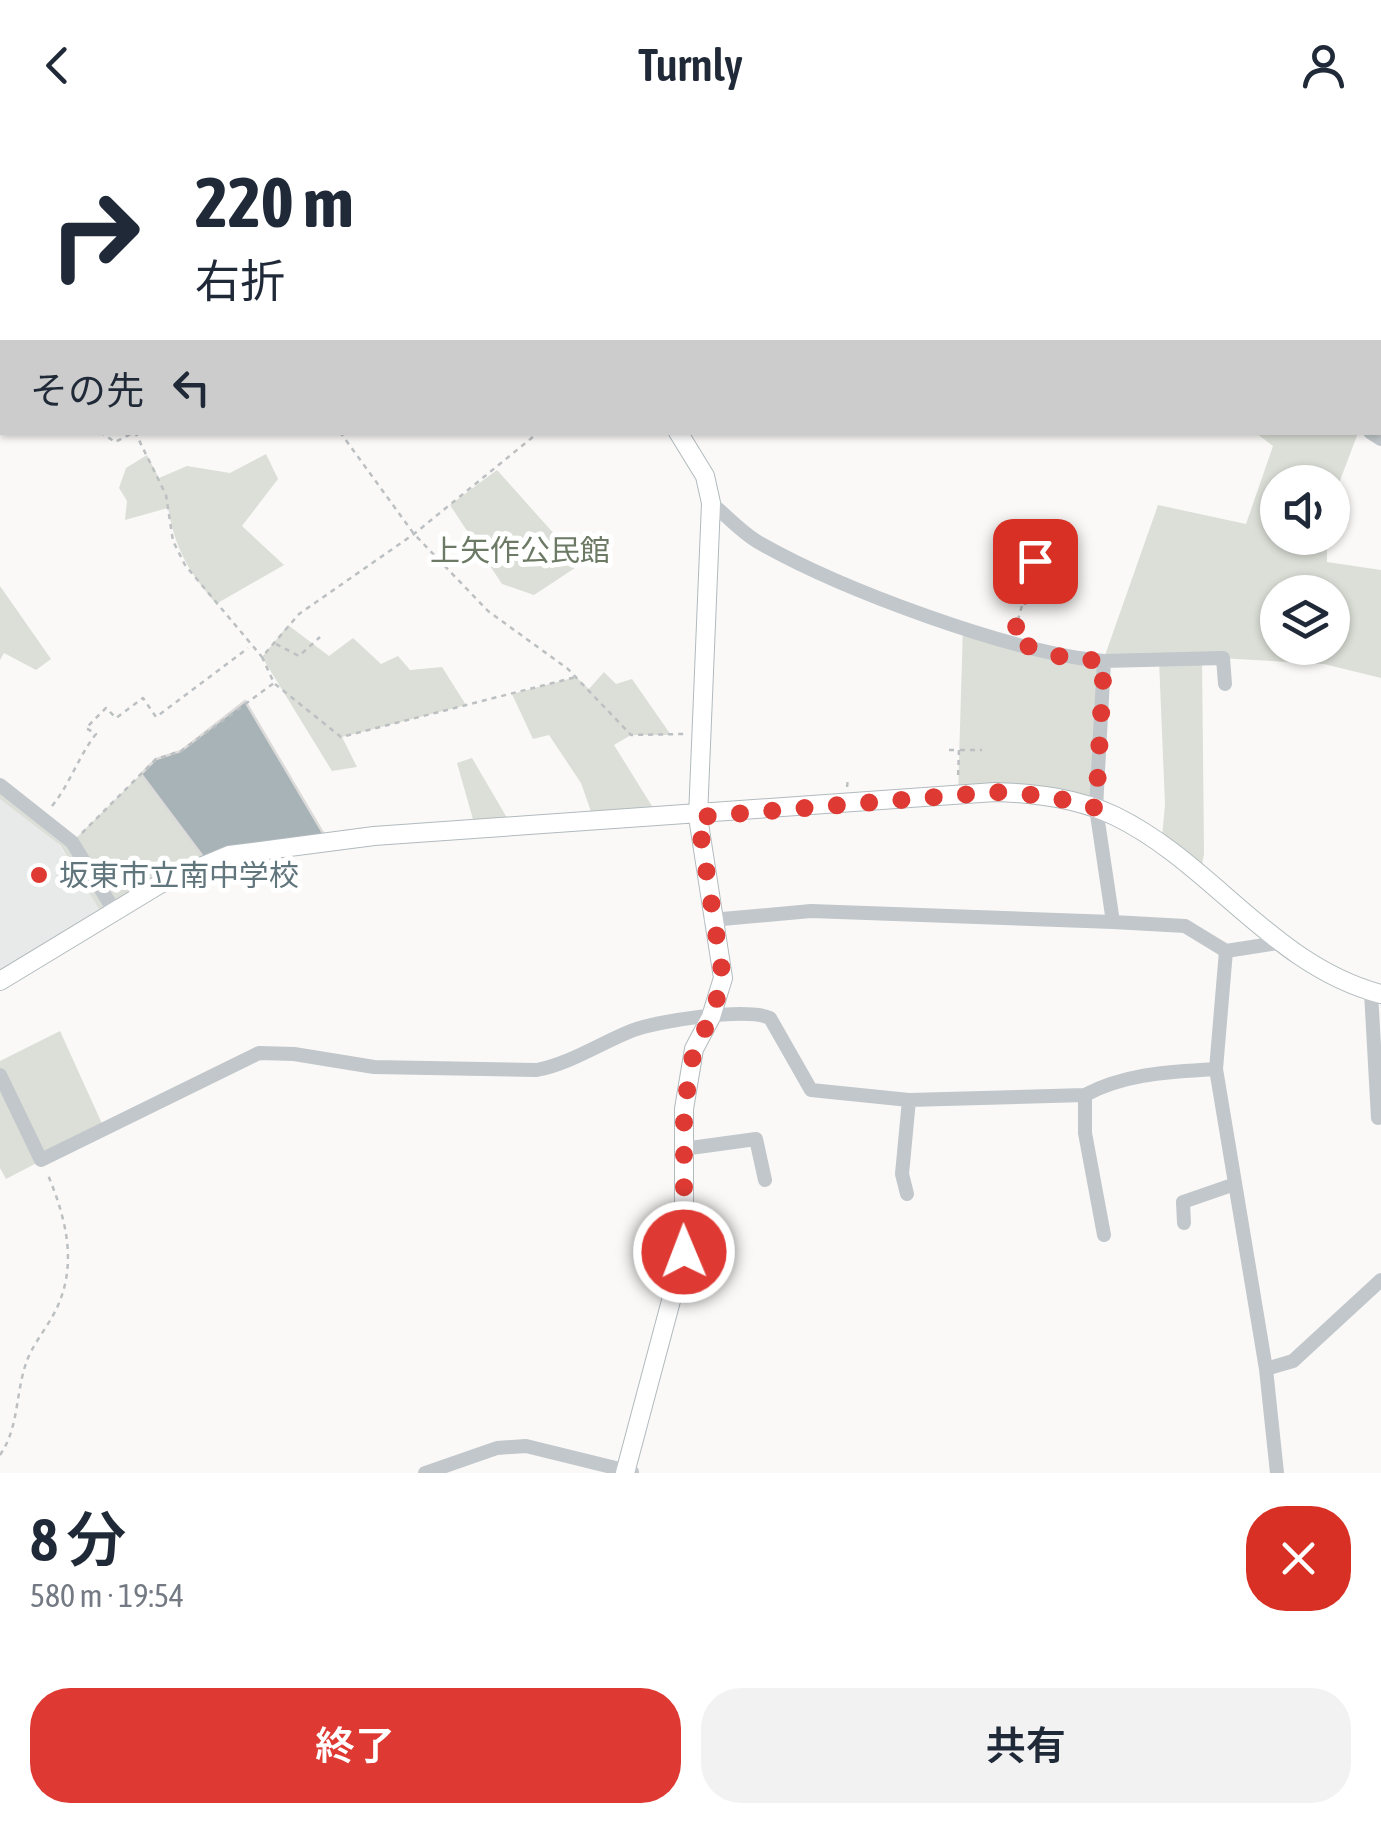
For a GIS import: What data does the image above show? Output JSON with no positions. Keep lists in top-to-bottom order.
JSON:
{
  "parks": ["上矢作公民館"],
  "places": ["坂東市立南中学校"],
  "page": {
    "header": "Turnly",
    "turn": ["220 m", "右折"],
    "then": "その先",
    "heading": ["8 分", "580 m · 19:54"],
    "buttons": ["終了", "共有"]
  }
}
